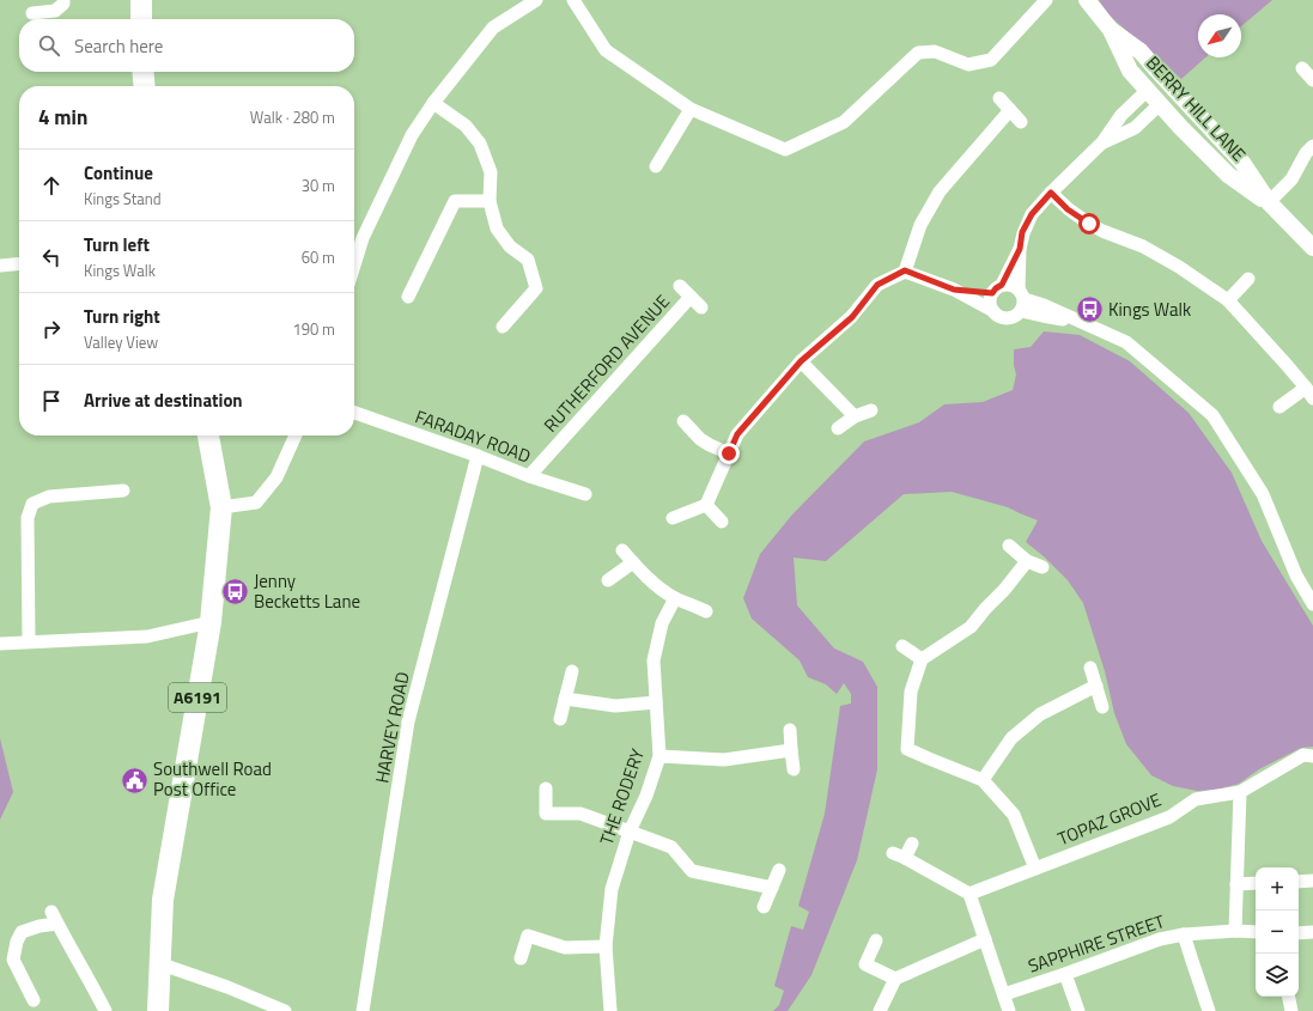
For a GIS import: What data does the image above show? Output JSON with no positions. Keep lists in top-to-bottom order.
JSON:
{
  "streets": {
    "main road": ["A6191"],
    "street": [
      "BERRY HILL LANE",
      "RUTHERFORD AVENUE",
      "FARADAY ROAD",
      "HARVEY ROAD",
      "THE RODERY",
      "TOPAZ GROVE",
      "SAPPHIRE STREET"
    ]
  },
  "crossings": [
    ["RUTHERFORD AVENUE", "FARADAY ROAD"],
    ["FARADAY ROAD", "HARVEY ROAD"]
  ],
  "places": {
    "bus stop": ["Kings Walk", "Jenny Becketts Lane"],
    "public building": ["Southwell Road Post Office"]
  },
  "north": "bottom left",
  "page": {
    "search": "Search here",
    "heading": ["4 min", "Walk · 280 m"],
    "list": [
      ["Continue", "Kings Stand", "30 m"],
      ["Turn left", "Kings Walk", "60 m"],
      ["Turn right", "Valley View", "190 m"],
      "Arrive at destination"
    ],
    "map_buttons": ["+", "−"]
  }
}
